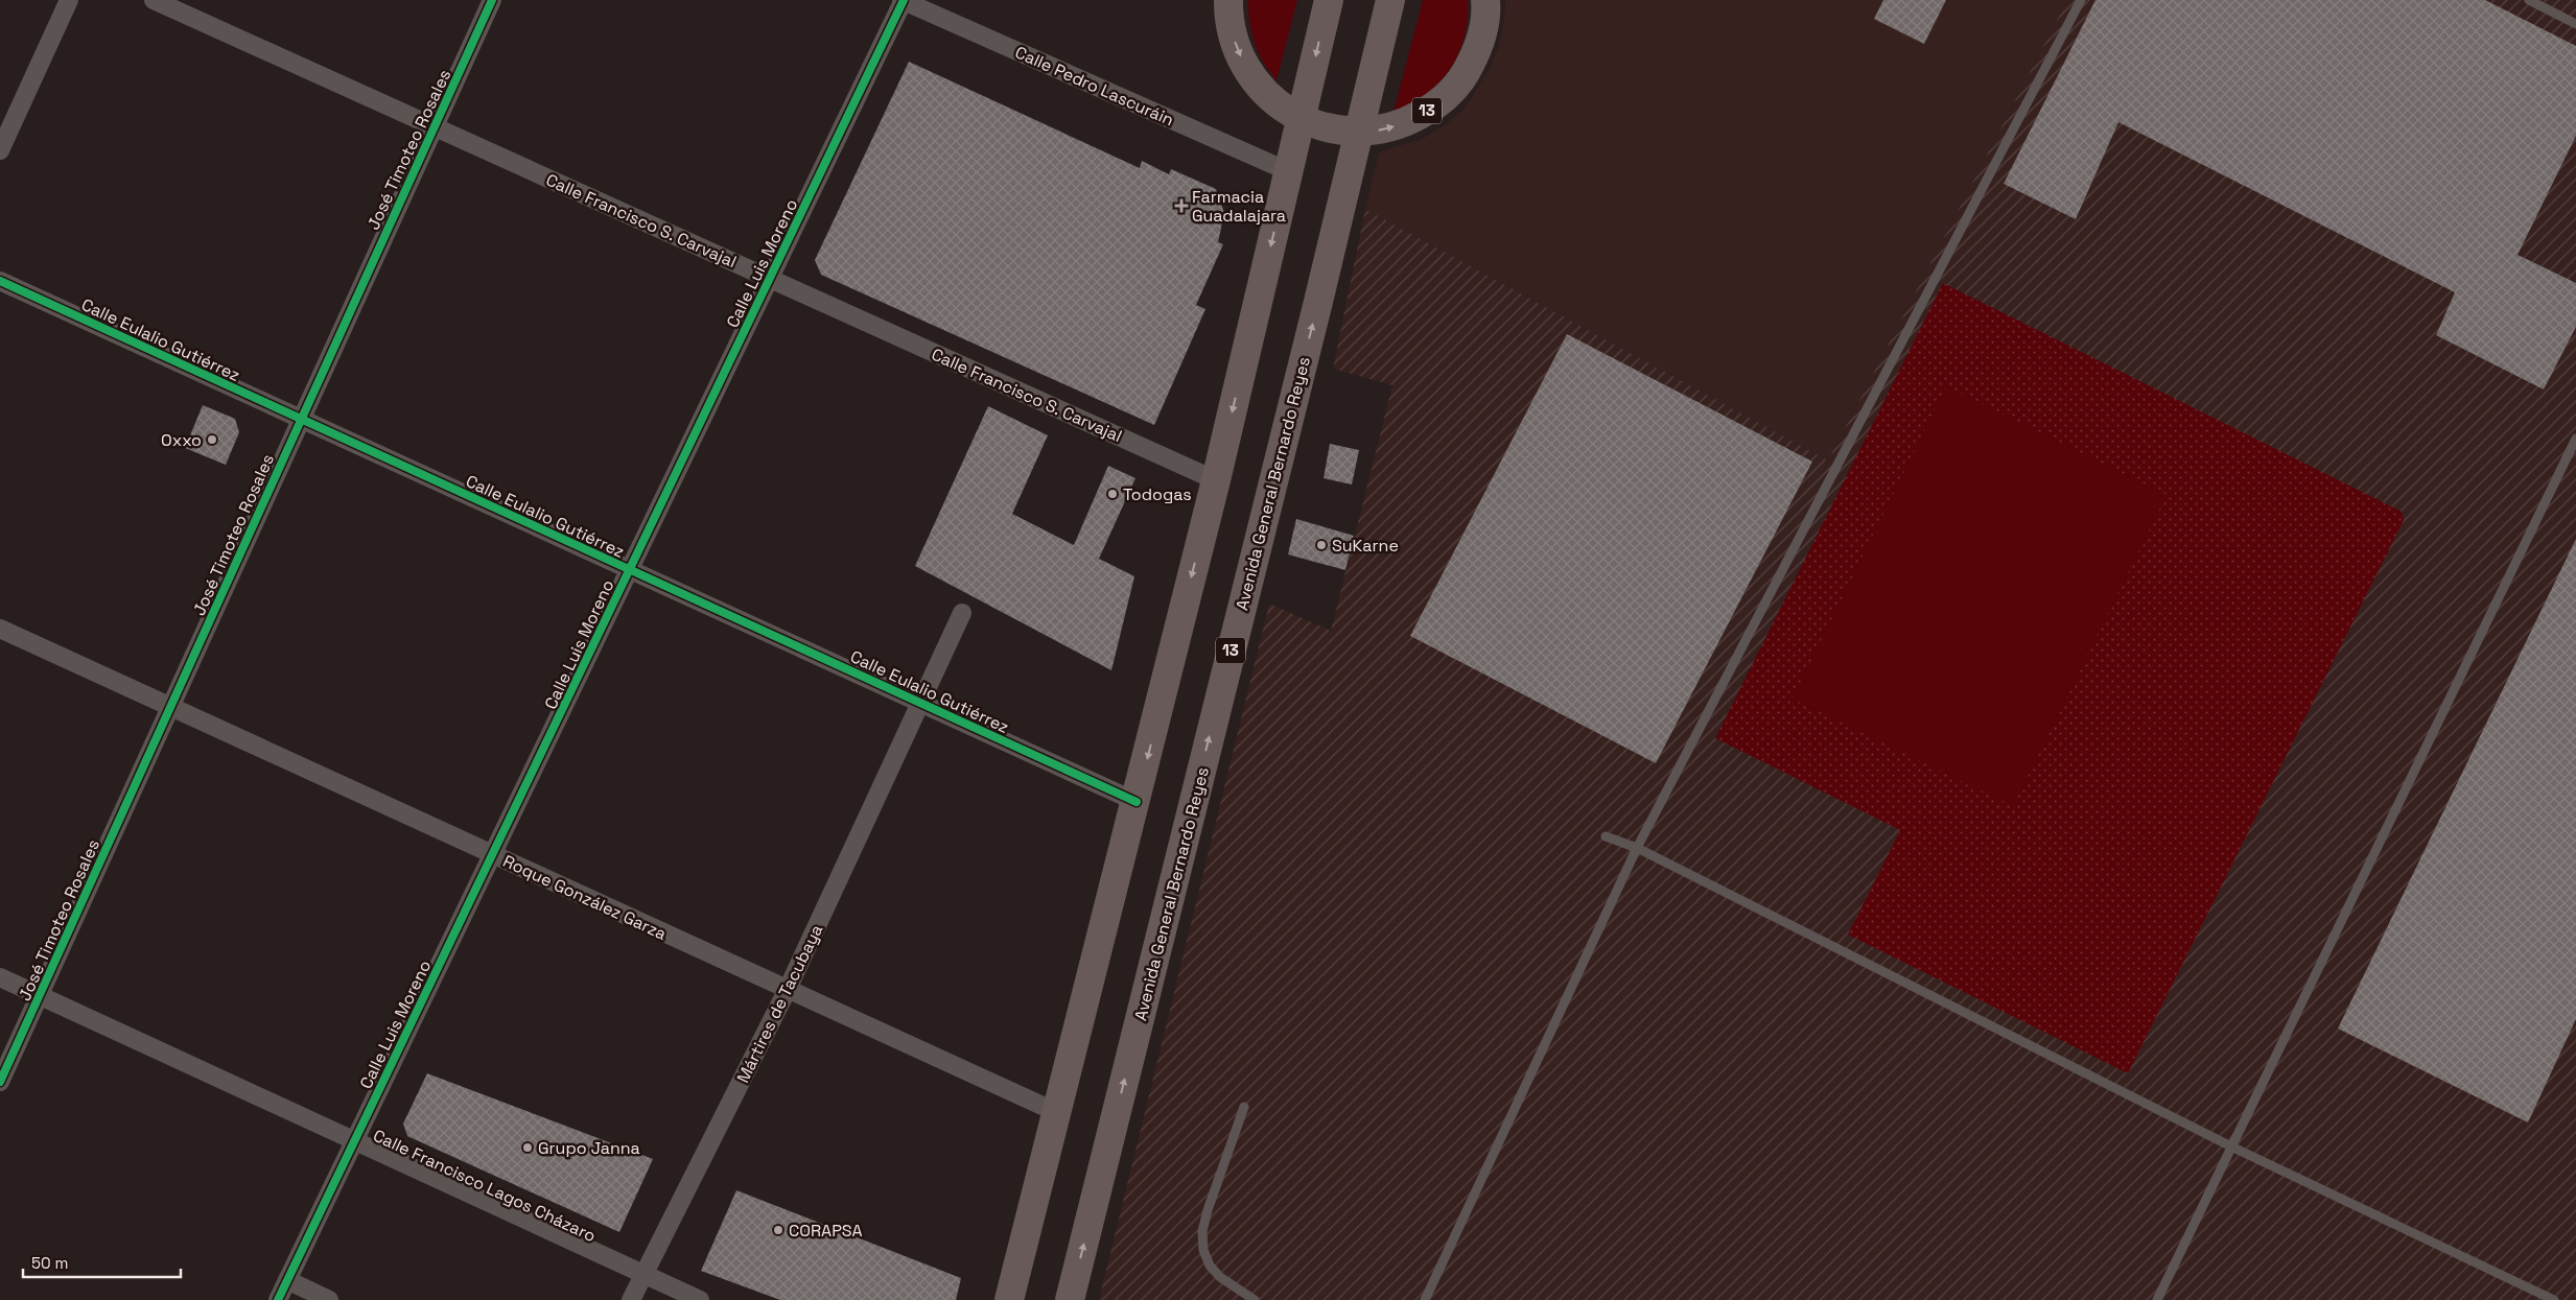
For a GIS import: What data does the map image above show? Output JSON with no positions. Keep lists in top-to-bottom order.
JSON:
{
  "streets": {
    "main road": ["13", "Avenida General Bernardo Reyes"],
    "street": [
      "Calle Pedro Lascuráin",
      "José Timoteo Rosales",
      "Calle Francisco S. Carvajal",
      "Calle Luis Moreno",
      "Calle Eulalio Gutiérrez",
      "Roque González Garza",
      "Mártires de Tacubaya",
      "Calle Francisco Lagos Cházaro"
    ]
  },
  "crossings": [
    ["Calle Pedro Lascuráin", "Calle Luis Moreno"],
    ["13", "Avenida General Bernardo Reyes"],
    ["José Timoteo Rosales", "Calle Francisco S. Carvajal"],
    ["José Timoteo Rosales", "Calle Eulalio Gutiérrez"],
    ["José Timoteo Rosales", "Roque González Garza"],
    ["José Timoteo Rosales", "Calle Francisco Lagos Cházaro"],
    ["Calle Francisco S. Carvajal", "Calle Luis Moreno"],
    ["Calle Luis Moreno", "Calle Eulalio Gutiérrez"],
    ["Calle Luis Moreno", "Roque González Garza"],
    ["Calle Luis Moreno", "Calle Francisco Lagos Cházaro"],
    ["Calle Eulalio Gutiérrez", "Mártires de Tacubaya"],
    ["Roque González Garza", "Mártires de Tacubaya"],
    ["Mártires de Tacubaya", "Calle Francisco Lagos Cházaro"]
  ],
  "places": {
    "health": ["Farmacia Guadalajara"],
    "other": [
      "Oxxo",
      "Todogas",
      "SuKarne",
      "Grupo Janna",
      "CORAPSA"
    ]
  },
  "scale_bar": "50 m"
}
